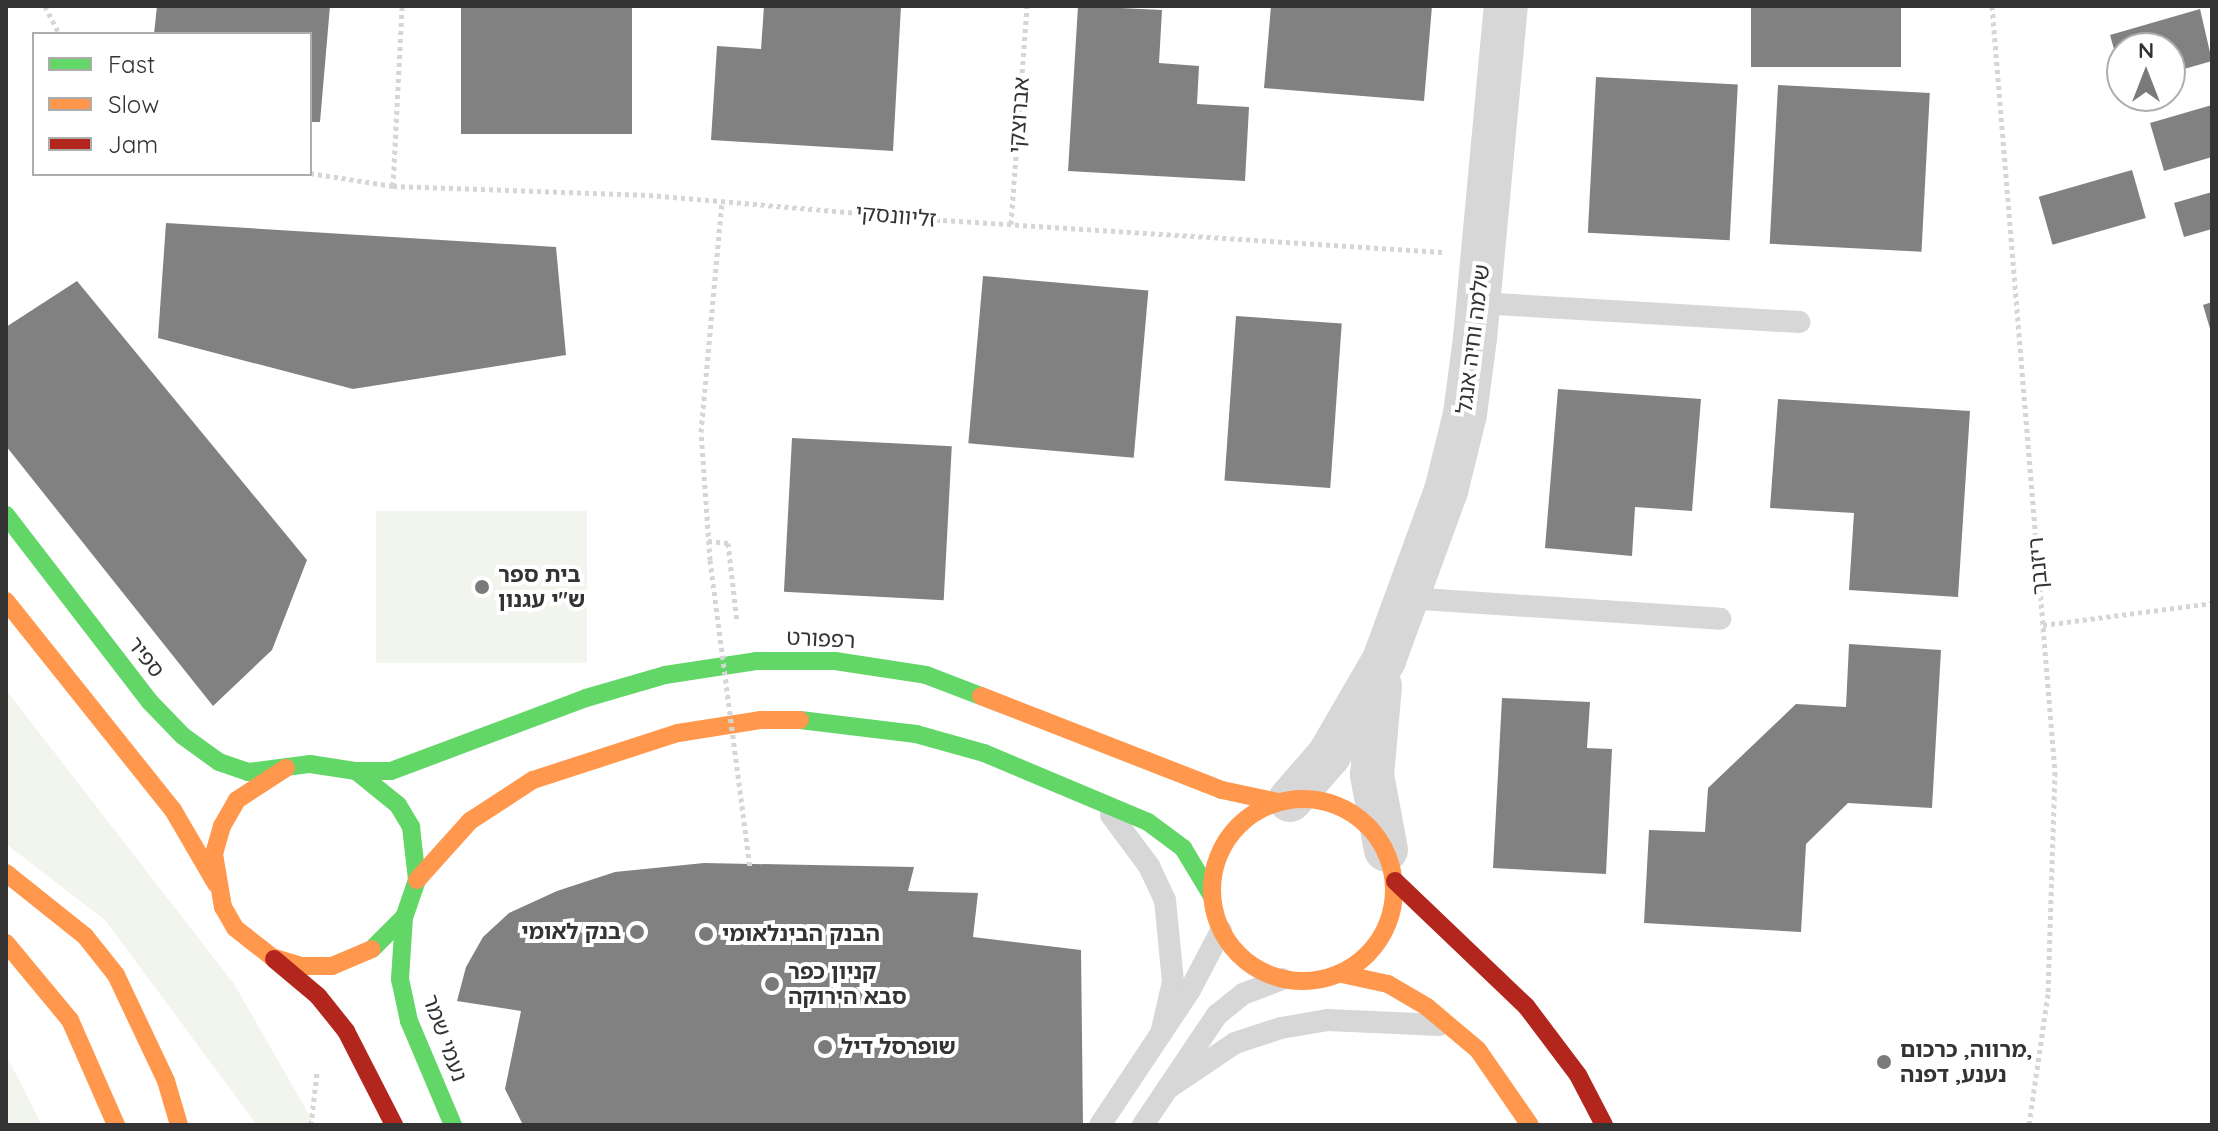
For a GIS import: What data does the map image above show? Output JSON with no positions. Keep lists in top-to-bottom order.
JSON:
{
  "streets": {
    "main road": ["רפפורט", "ספיר", "נעמי שמר"],
    "street": ["שלמה וחיה אנגל"],
    "path": ["אברוצקי", "זליוונסקי", "ריזנבך"]
  },
  "crossings": [
    ["אברוצקי", "זליוונסקי"],
    ["זליוונסקי", "שלמה וחיה אנגל"],
    ["שלמה וחיה אנגל", "רפפורט"],
    ["רפפורט", "ספיר"],
    ["רפפורט", "נעמי שמר"],
    ["ספיר", "נעמי שמר"]
  ],
  "places": [
    "בית ספר ש\"י עגנון",
    "בנק לאומי",
    "הבנק הבינלאומי",
    "קניון כפר סבא הירוקה",
    "שופרסל דיל",
    "מרווה, כרכום, נענע, דפנה"
  ],
  "legend": ["Fast", "Slow", "Jam"],
  "north": "top"
}
